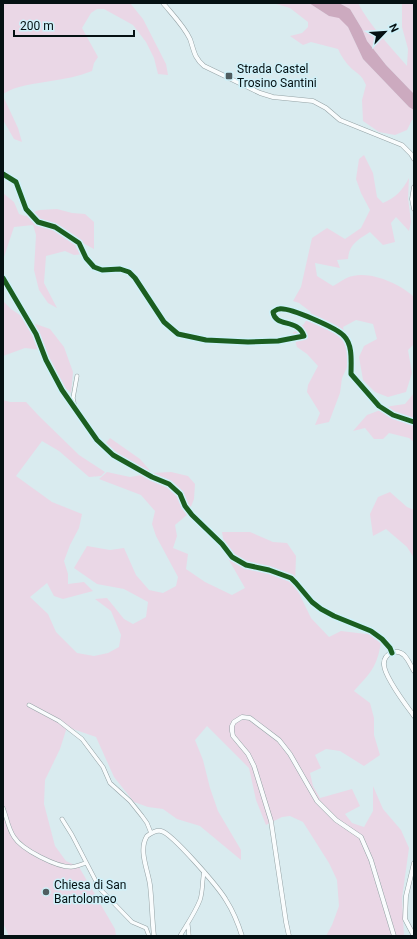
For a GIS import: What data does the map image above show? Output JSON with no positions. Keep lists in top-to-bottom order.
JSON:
{
  "places": {
    "transit": ["Strada Castel Trosino Santini"],
    "other": ["Chiesa di San Bartolomeo"]
  },
  "scale_bar": "200 m",
  "north": "top right"
}
